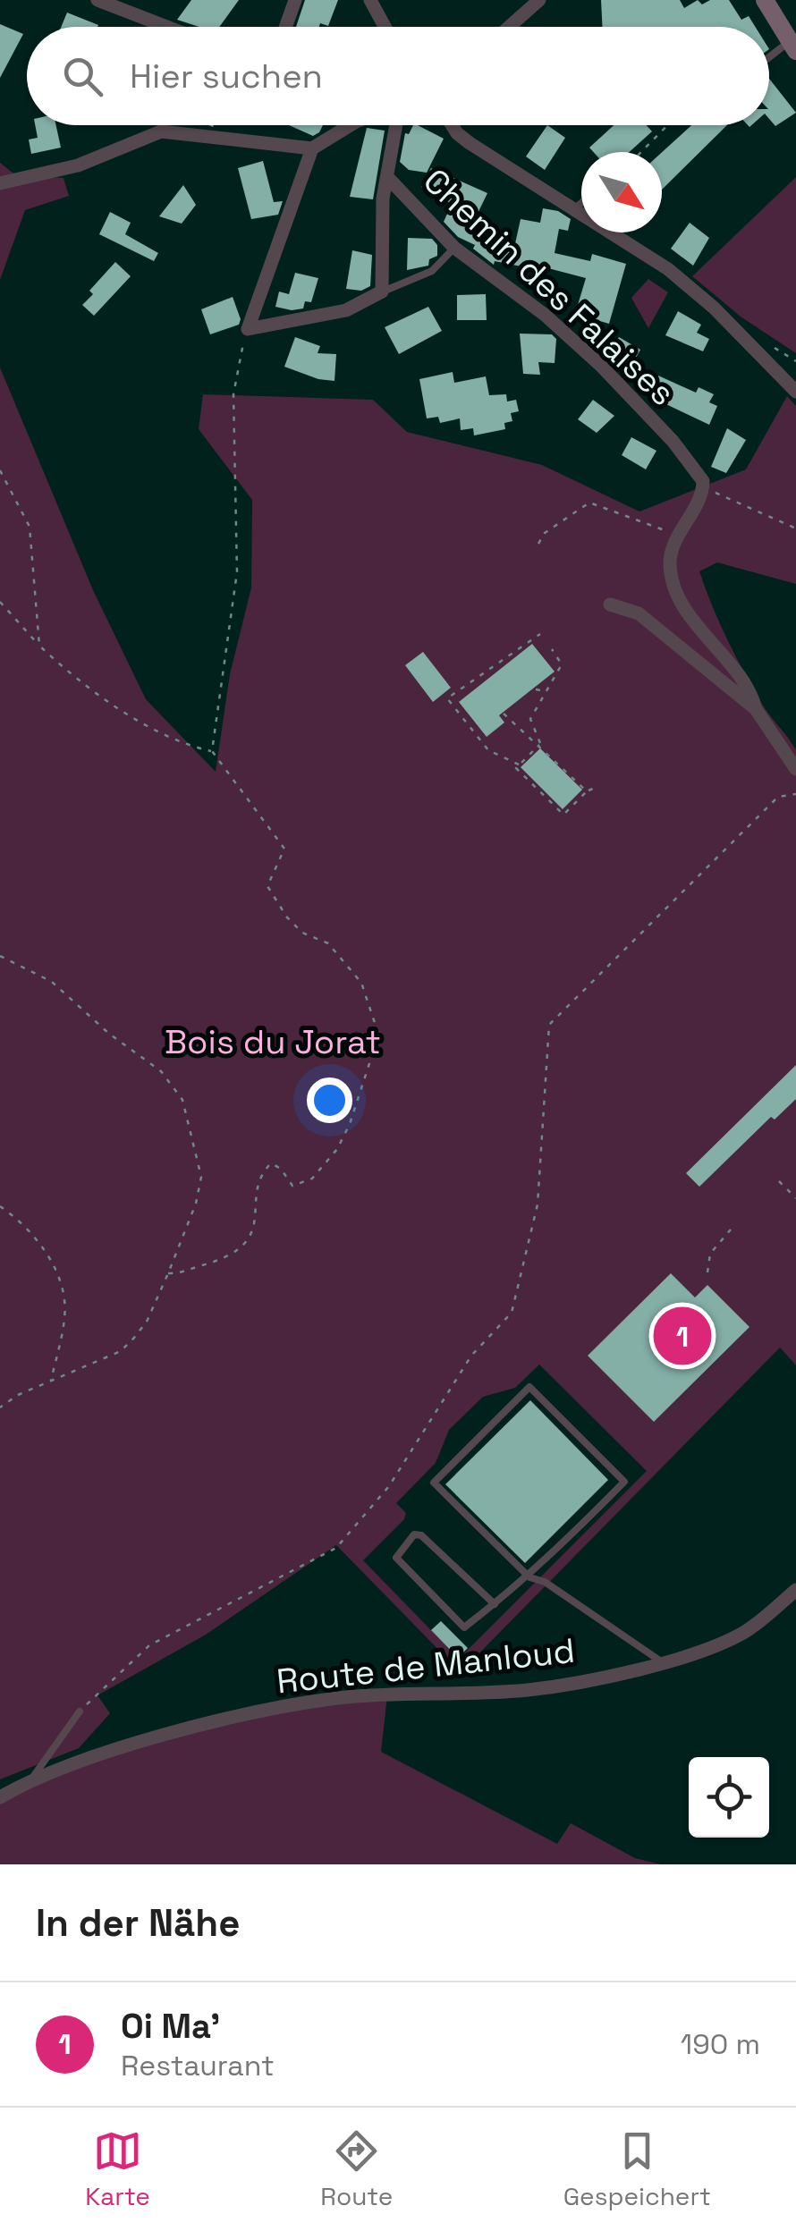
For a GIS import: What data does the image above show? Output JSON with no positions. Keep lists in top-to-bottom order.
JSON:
{
  "streets": {
    "street": ["Chemin des Falaises", "Route de Manloud"]
  },
  "parks": ["Bois du Jorat"],
  "north": "bottom right",
  "page": {
    "search": "Hier suchen",
    "pins": "1",
    "heading": "In der Nähe",
    "list": [
      {
        "mark": "1",
        "name": "Oi Ma'",
        "note": "Restaurant",
        "value": "190 m"
      }
    ],
    "nav": ["Karte", "Route", "Gespeichert"]
  }
}
